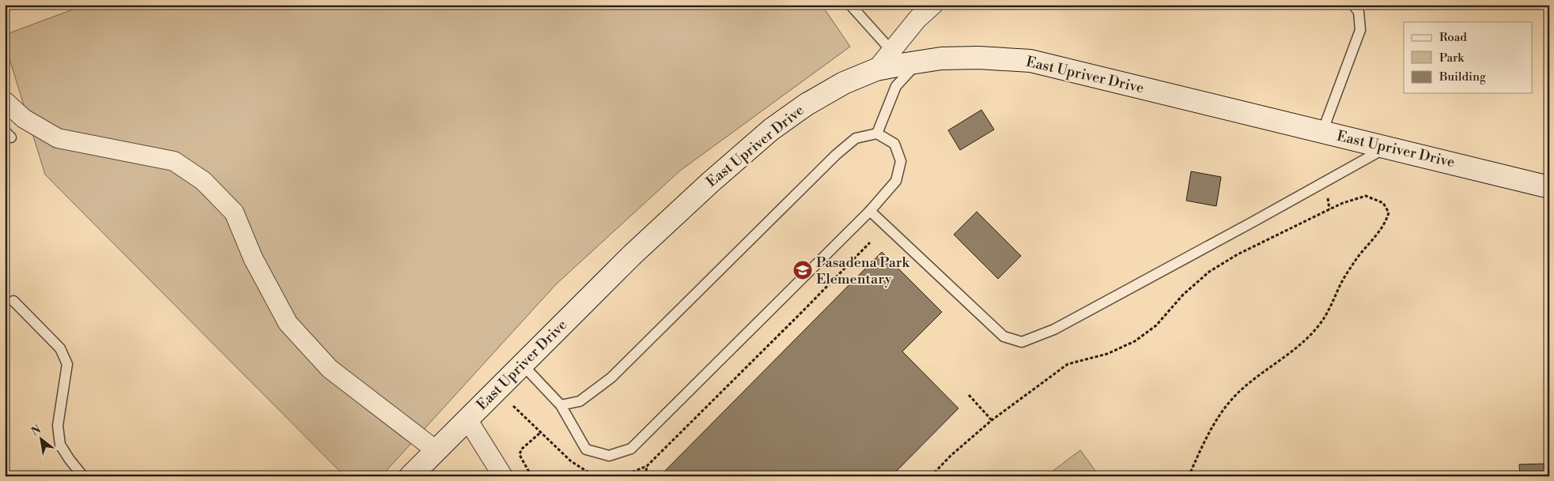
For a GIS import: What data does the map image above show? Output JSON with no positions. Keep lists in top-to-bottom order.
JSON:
{
  "streets": {
    "main road": ["East Upriver Drive"]
  },
  "places": {
    "school or university": ["Pasadena Park Elementary"]
  },
  "legend": ["Road", "Park", "Building"],
  "north": "top left"
}
